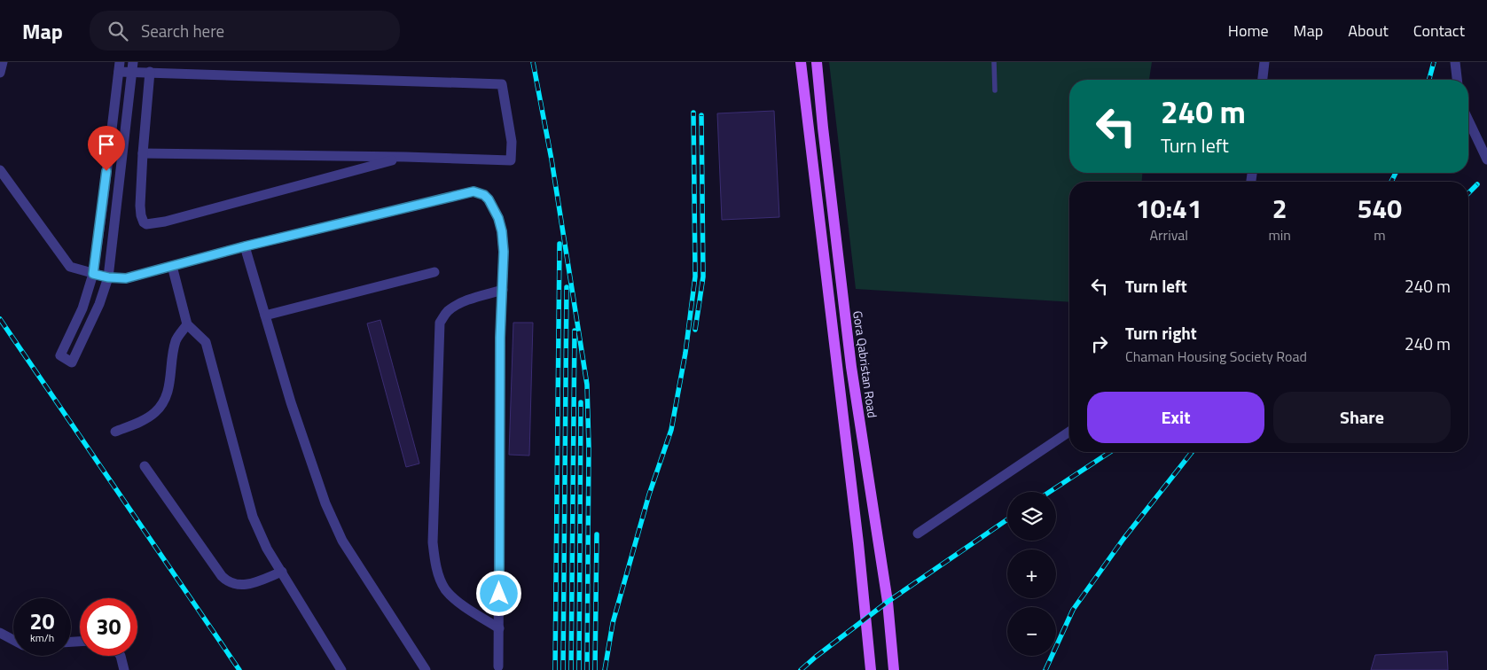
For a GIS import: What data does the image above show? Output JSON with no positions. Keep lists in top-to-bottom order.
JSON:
{
  "streets": {
    "main road": ["Gora Qabristan Road"]
  },
  "page": {
    "header": "Map",
    "search": "Search here",
    "nav": [
      "Home",
      "Map",
      "About",
      "Contact"
    ],
    "turn": ["240 m", "Turn left"],
    "eta": [
      "10:41",
      "Arrival",
      "2",
      "min",
      "540",
      "m"
    ],
    "list": [
      {
        "name": "Turn left",
        "value": "240 m"
      },
      {
        "name": "Turn right",
        "note": "Chaman Housing Society Road",
        "value": "240 m"
      }
    ],
    "buttons": ["Exit", "Share"],
    "map_buttons": ["+", "−"],
    "speed": "20 km/h",
    "limit": "30"
  }
}
